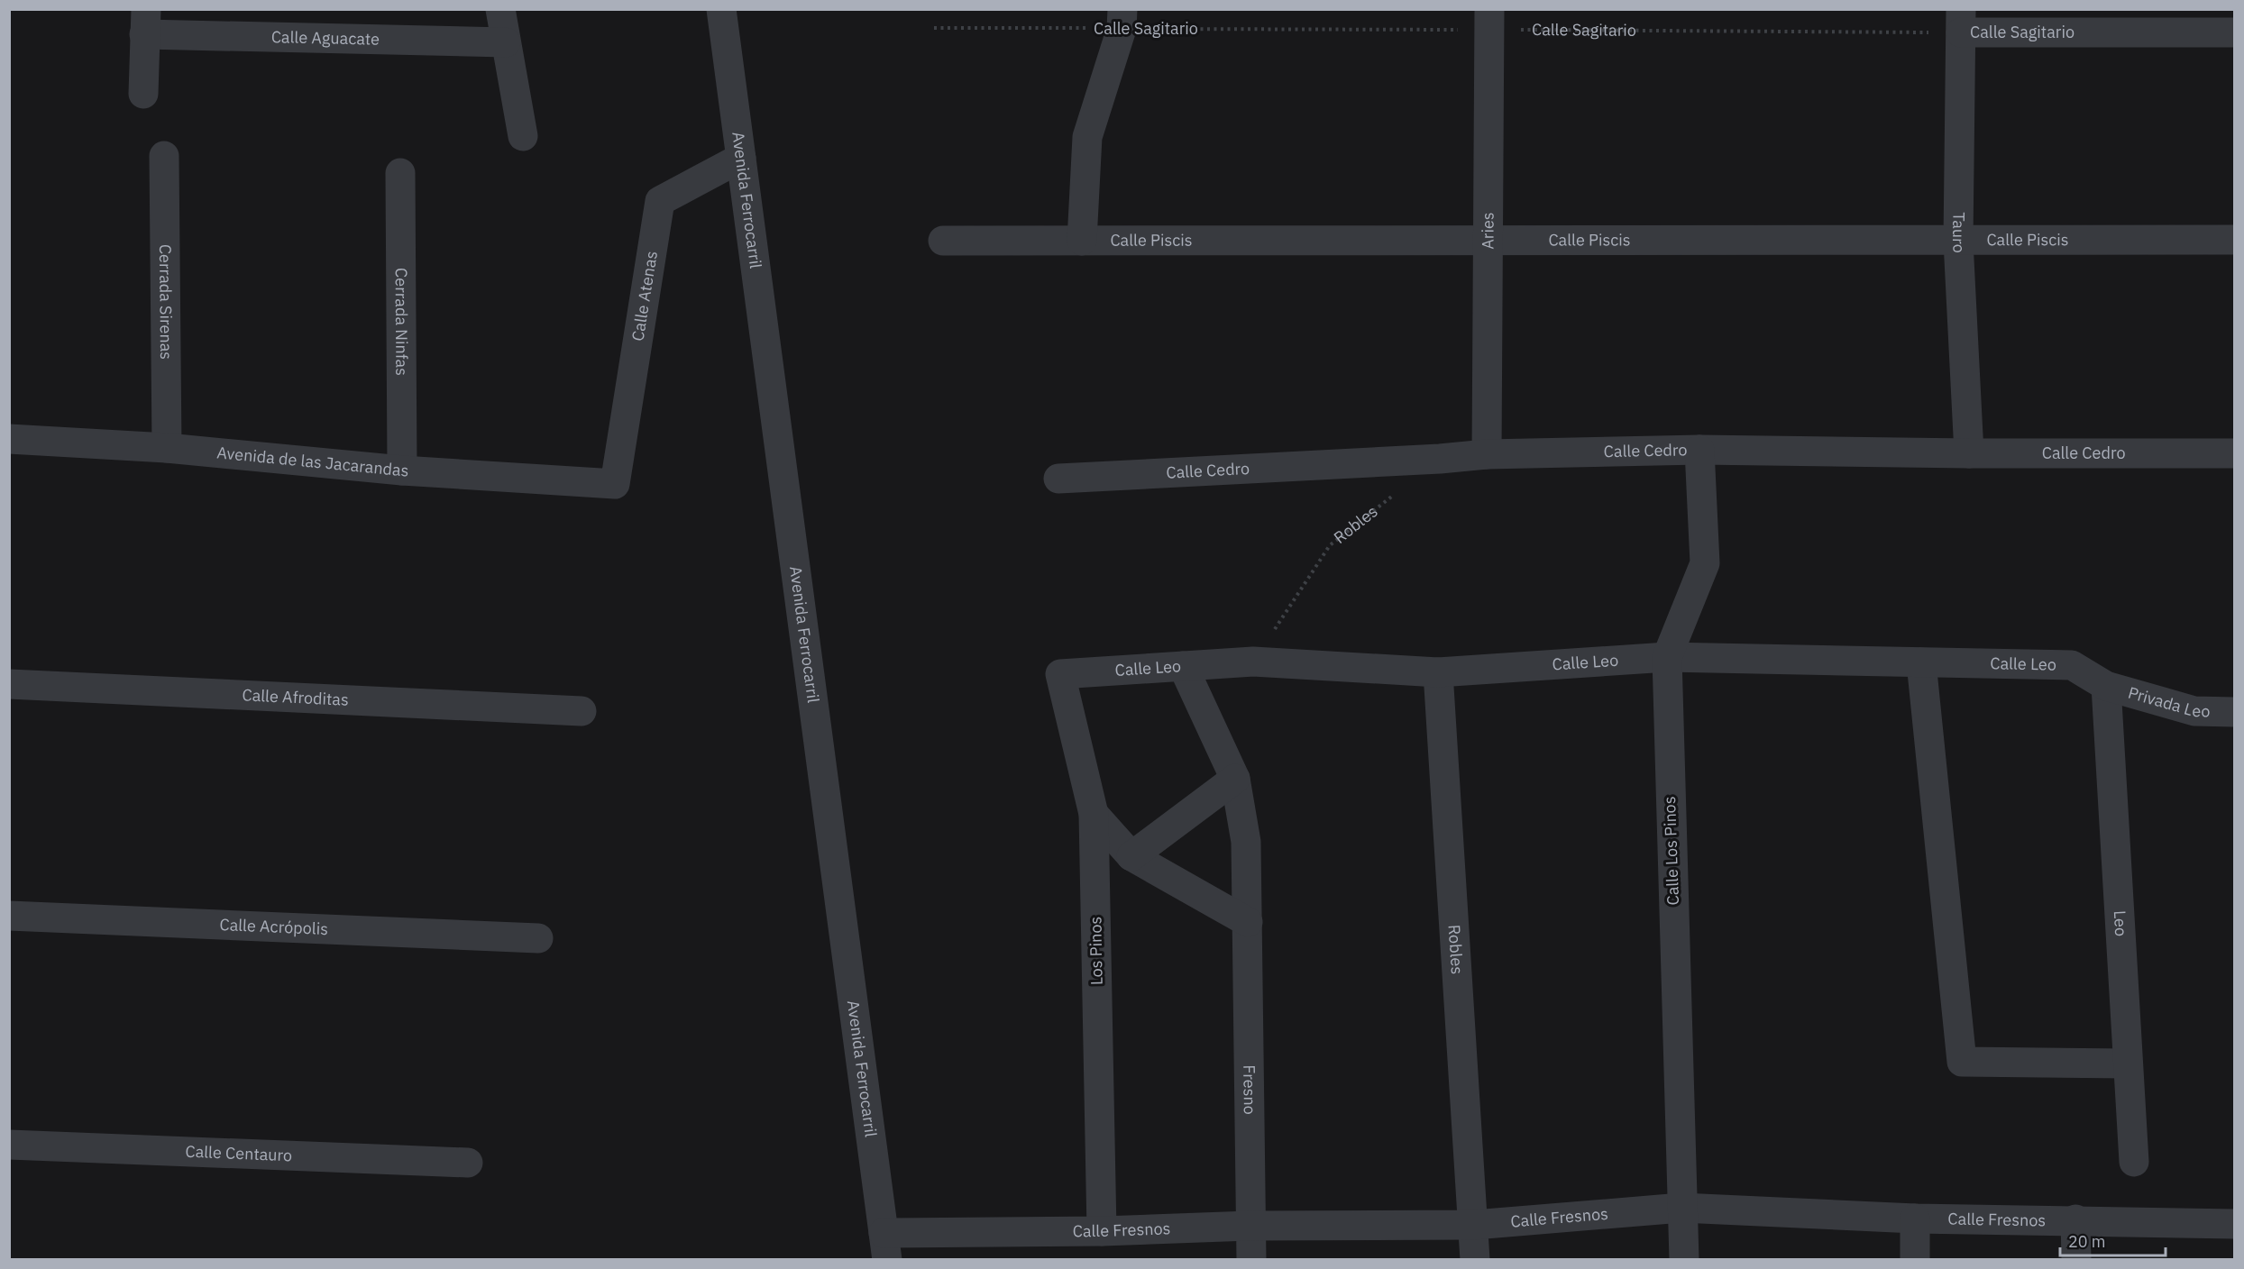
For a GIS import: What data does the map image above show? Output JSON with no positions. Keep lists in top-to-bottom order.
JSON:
{
  "streets": {
    "street": [
      "Calle Sagitario",
      "Calle Aguacate",
      "Avenida Ferrocarril",
      "Aries",
      "Tauro",
      "Calle Piscis",
      "Calle Atenas",
      "Cerrada Sirenas",
      "Cerrada Ninfas",
      "Calle Cedro",
      "Avenida de las Jacarandas",
      "Robles",
      "Calle Leo",
      "Calle Afroditas",
      "Privada Leo",
      "Calle Los Pinos",
      "Leo",
      "Calle Acrópolis",
      "Los Pinos",
      "Fresno",
      "Calle Centauro",
      "Calle Fresnos"
    ]
  },
  "crossings": [
    ["Calle Sagitario", "Aries"],
    ["Calle Sagitario", "Tauro"],
    ["Avenida Ferrocarril", "Calle Atenas"],
    ["Avenida Ferrocarril", "Calle Fresnos"],
    ["Aries", "Calle Piscis"],
    ["Aries", "Calle Cedro"],
    ["Tauro", "Calle Piscis"],
    ["Tauro", "Calle Cedro"],
    ["Calle Atenas", "Avenida de las Jacarandas"],
    ["Cerrada Sirenas", "Avenida de las Jacarandas"],
    ["Cerrada Ninfas", "Avenida de las Jacarandas"],
    ["Calle Cedro", "Calle Los Pinos"],
    ["Robles", "Calle Leo"],
    ["Robles", "Calle Fresnos"],
    ["Calle Leo", "Privada Leo"],
    ["Calle Leo", "Calle Los Pinos"],
    ["Calle Leo", "Leo"],
    ["Calle Leo", "Los Pinos"],
    ["Calle Leo", "Fresno"],
    ["Privada Leo", "Leo"],
    ["Calle Los Pinos", "Calle Fresnos"],
    ["Los Pinos", "Calle Fresnos"],
    ["Fresno", "Calle Fresnos"]
  ],
  "scale_bar": "20 m"
}
